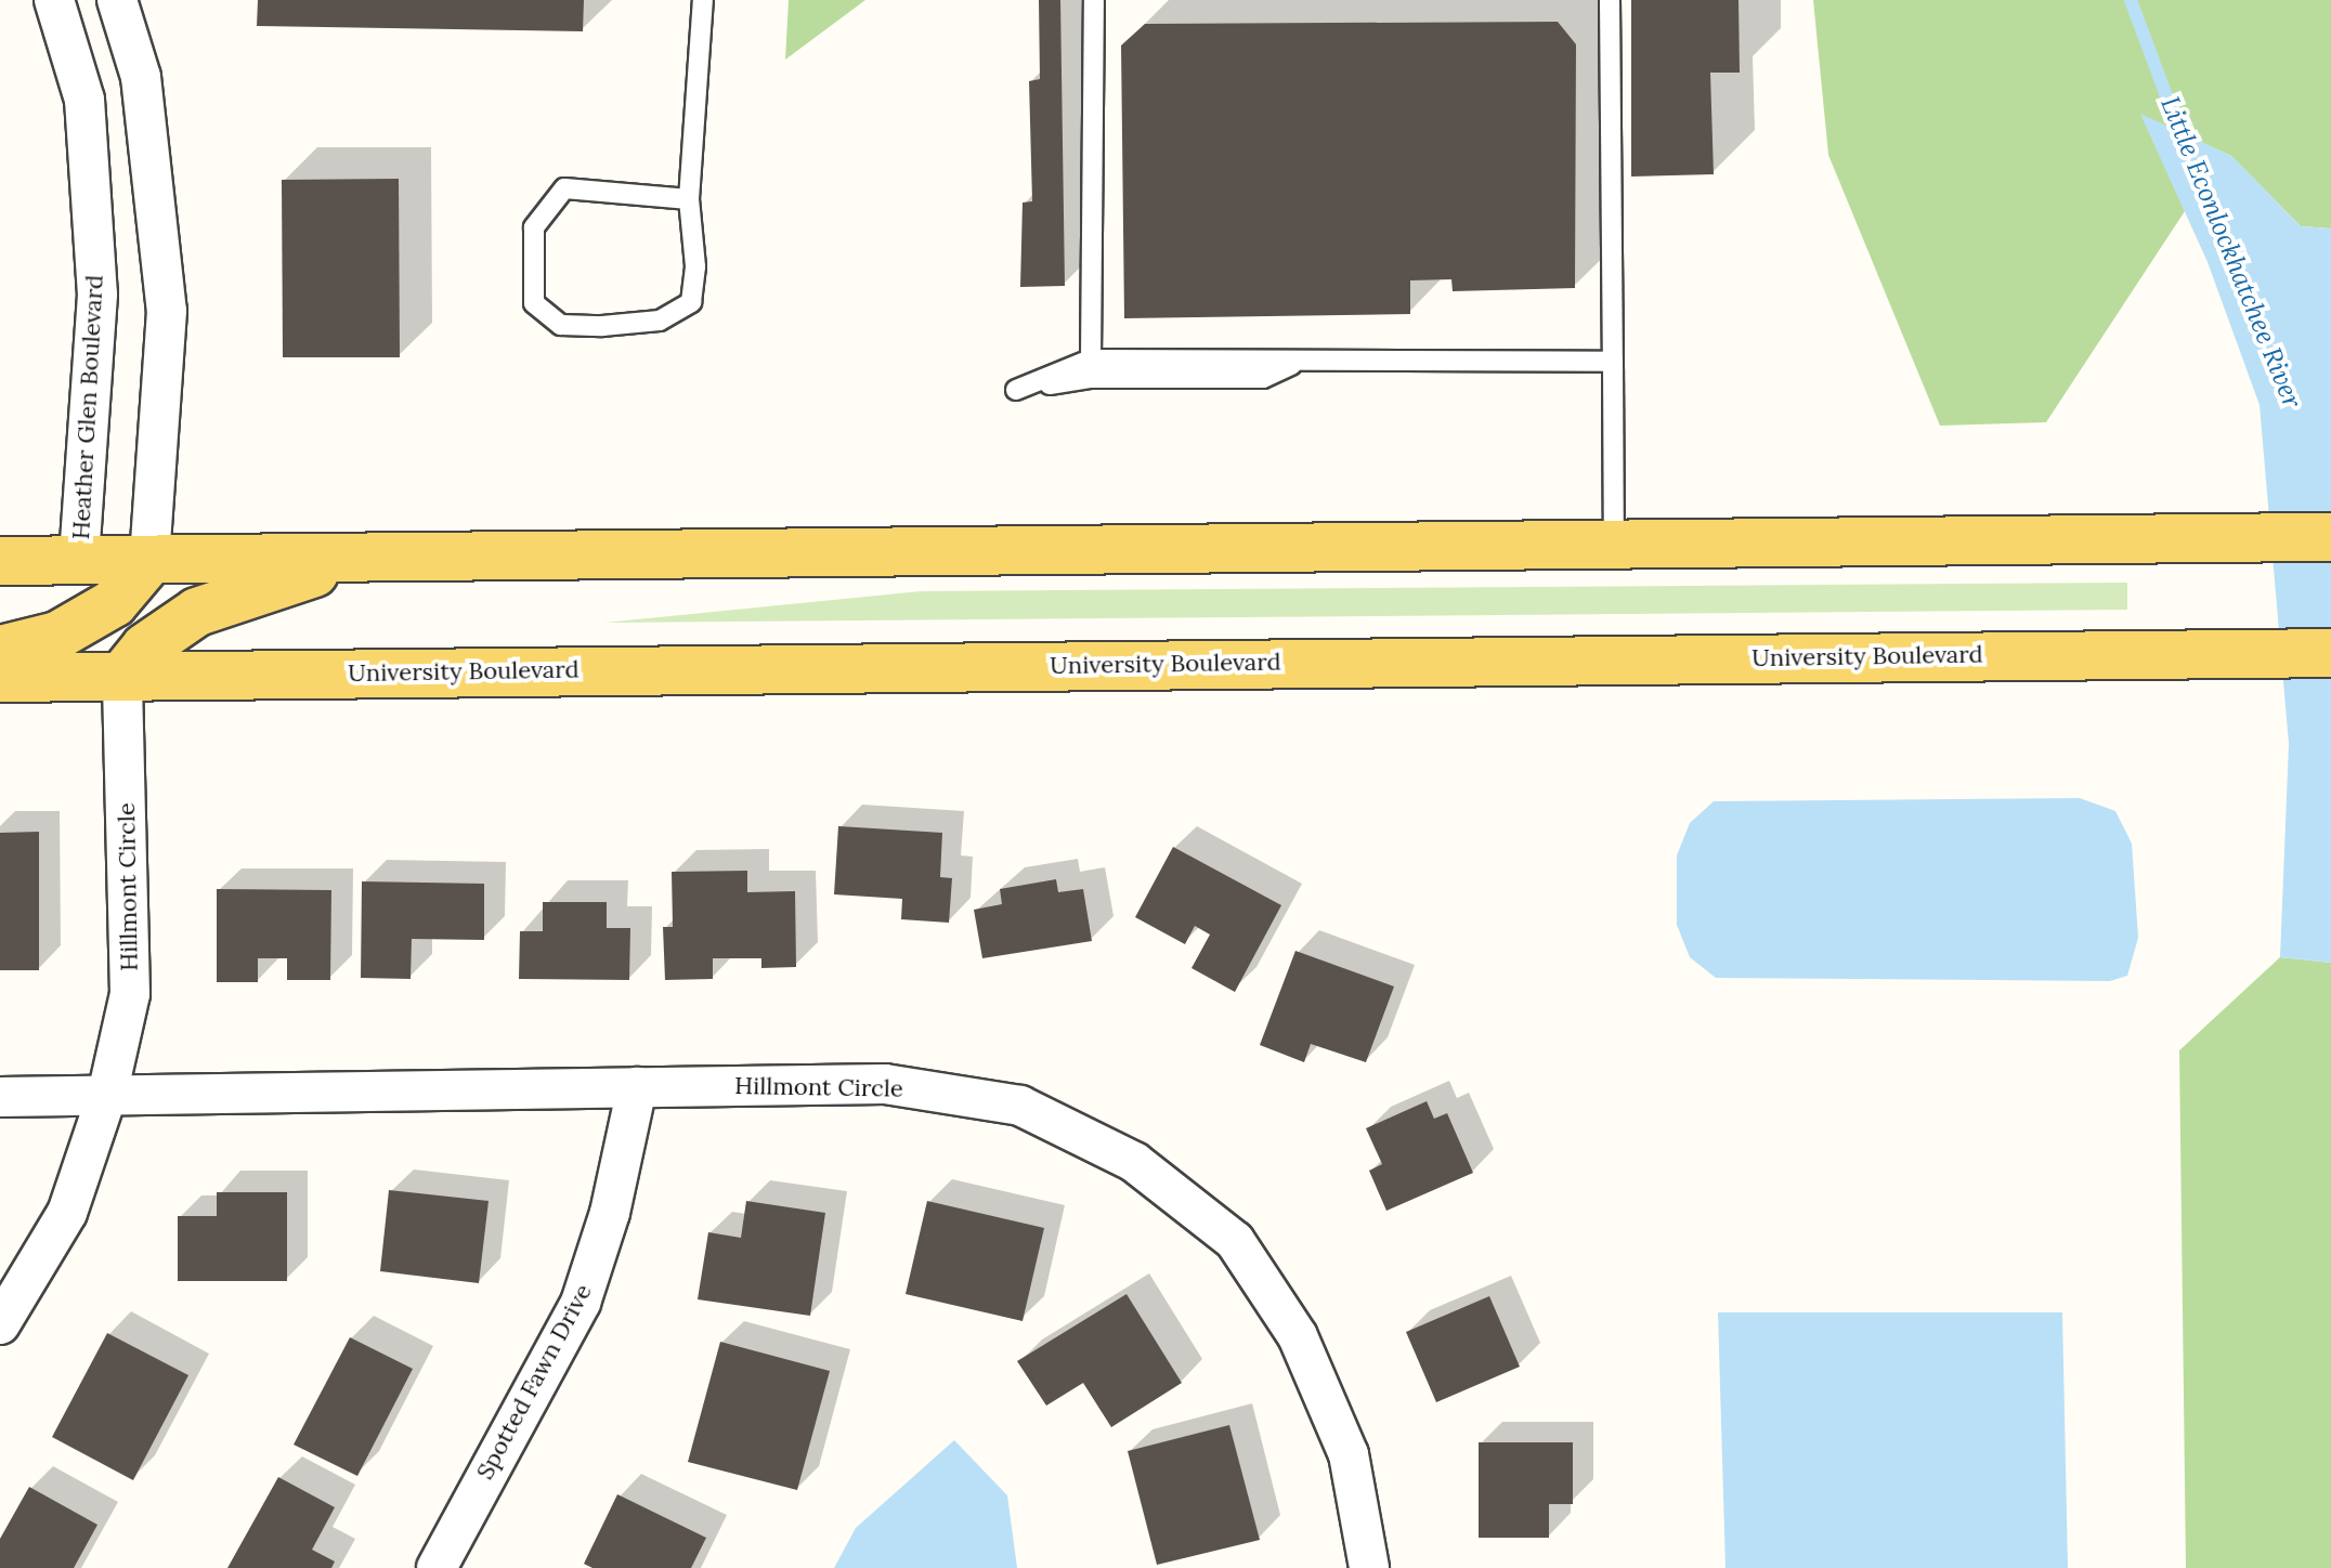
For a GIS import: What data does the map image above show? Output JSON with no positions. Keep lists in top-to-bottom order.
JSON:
{
  "streets": {
    "main road": ["University Boulevard"],
    "street": ["Heather Glen Boulevard", "Hillmont Circle", "Spotted Fawn Drive"]
  },
  "crossings": [
    ["University Boulevard", "Hillmont Circle"],
    ["Hillmont Circle", "Spotted Fawn Drive"]
  ],
  "water": ["Little Econlockhatchee River"]
}
